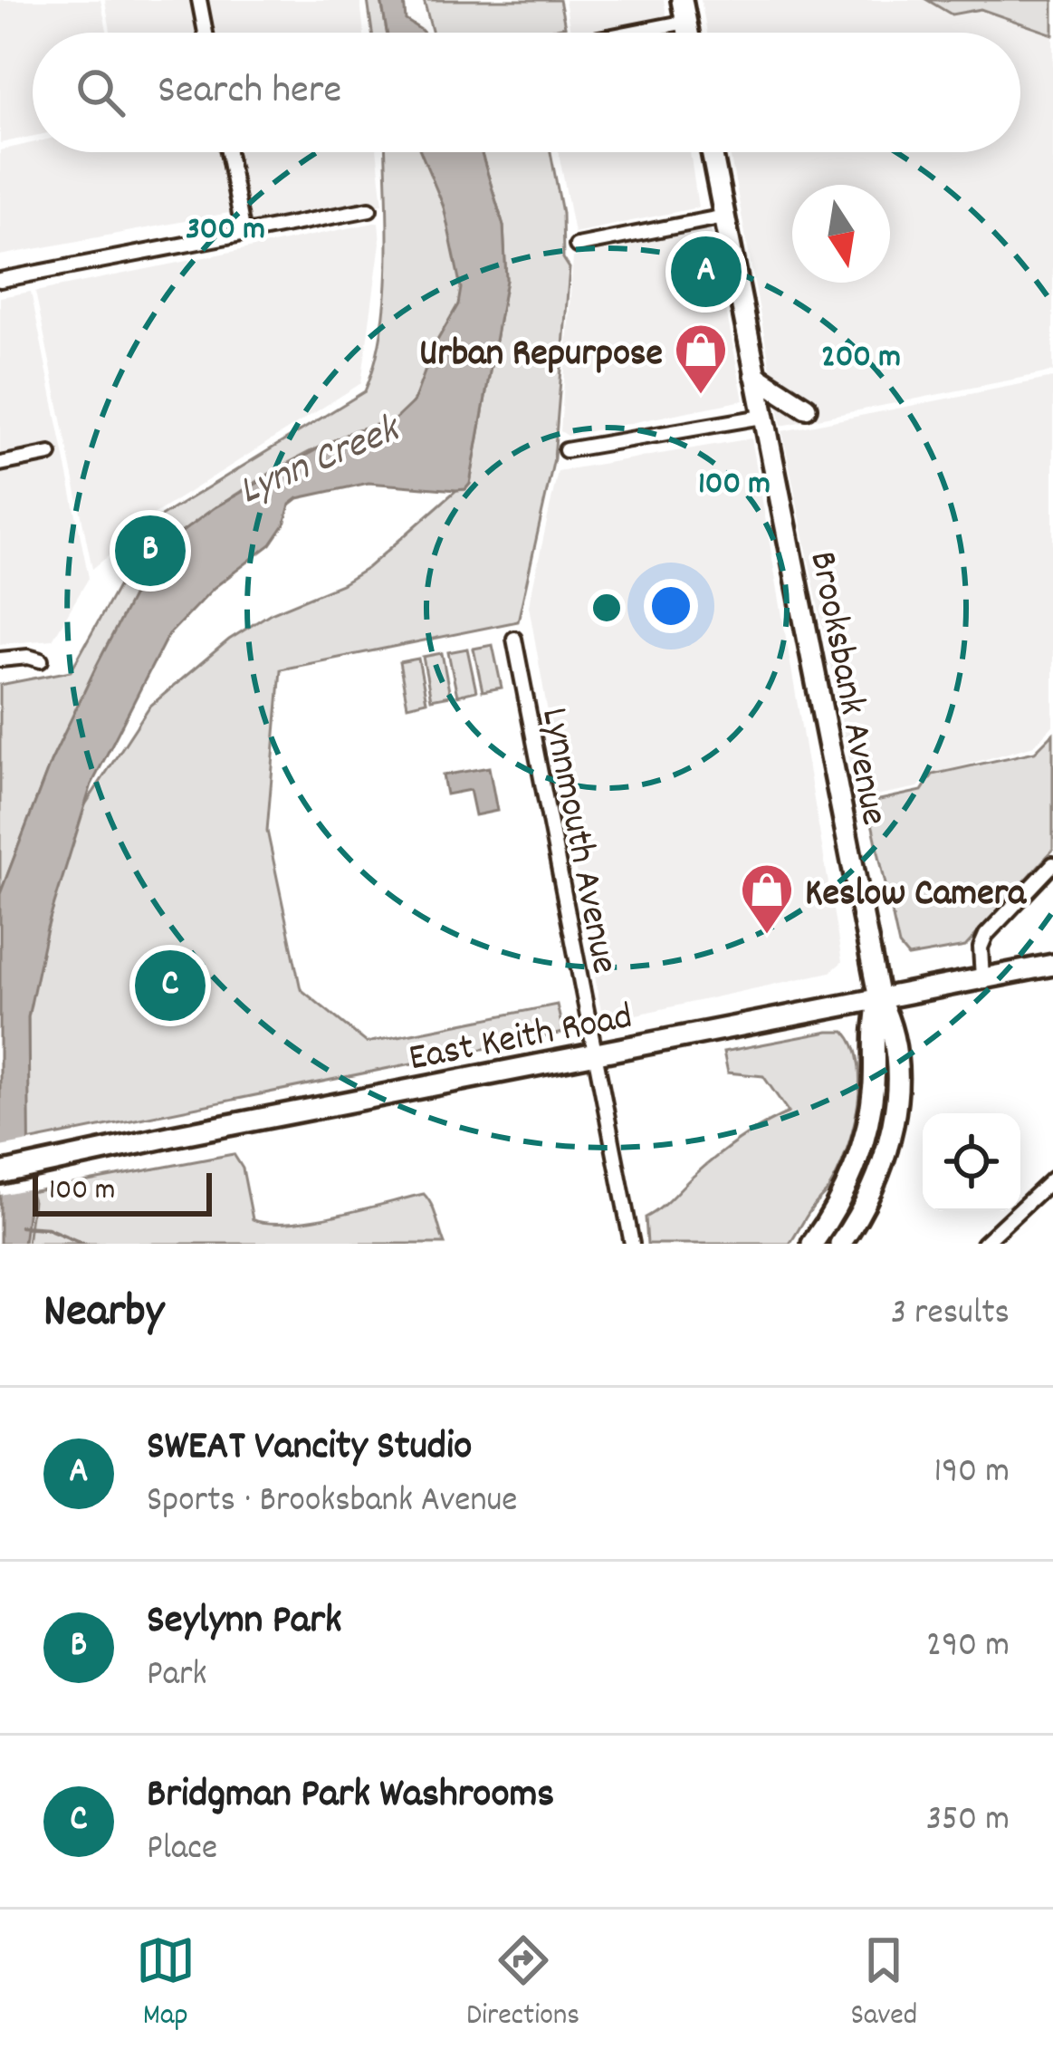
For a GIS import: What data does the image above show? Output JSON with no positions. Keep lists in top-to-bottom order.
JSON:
{
  "streets": {
    "main road": ["Brooksbank Avenue", "East Keith Road"],
    "street": ["Lynnmouth Avenue"]
  },
  "crossings": [
    ["Brooksbank Avenue", "East Keith Road"],
    ["Lynnmouth Avenue", "East Keith Road"]
  ],
  "water": ["Lynn Creek"],
  "places": {
    "shop": ["Urban Repurpose", "Keslow Camera"]
  },
  "scale_bar": "100 m",
  "north": "bottom",
  "page": {
    "search": "Search here",
    "pins": ["A", "B", "C"],
    "scale": "100 m",
    "heading": ["Nearby", "3 results"],
    "list": [
      {
        "mark": "A",
        "name": "SWEAT Vancity Studio",
        "note": "Sports · Brooksbank Avenue",
        "value": "190 m"
      },
      {
        "mark": "B",
        "name": "Seylynn Park",
        "note": "Park",
        "value": "290 m"
      },
      {
        "mark": "C",
        "name": "Bridgman Park Washrooms",
        "note": "Place",
        "value": "350 m"
      }
    ],
    "nav": ["Map", "Directions", "Saved"]
  },
  "rings": ["300 m", "200 m", "100 m"]
}
